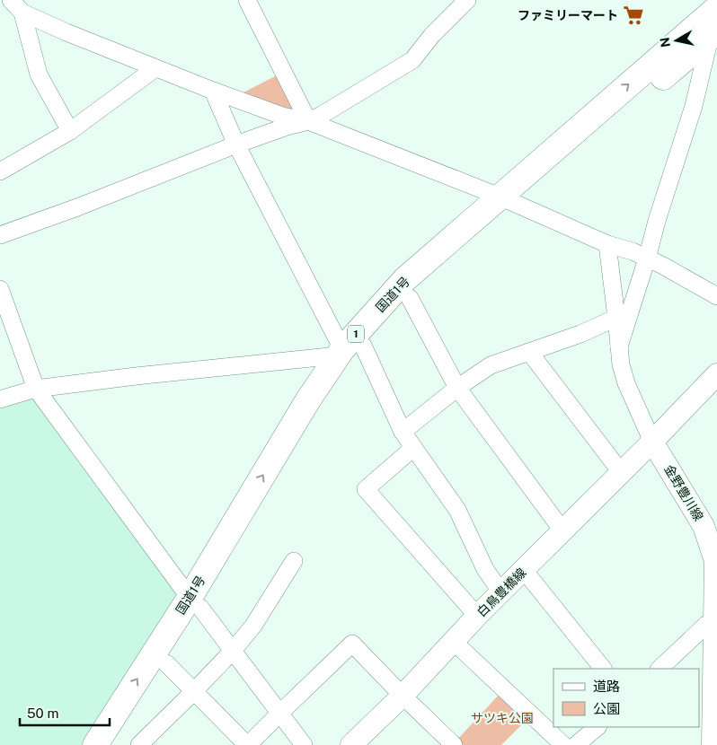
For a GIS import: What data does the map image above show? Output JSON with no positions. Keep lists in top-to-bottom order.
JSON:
{
  "streets": {
    "highway": ["国道1号", "1"],
    "main road": ["金野豊川線", "白鳥豊橋線"]
  },
  "crossings": [
    ["金野豊川線", "白鳥豊橋線"]
  ],
  "parks": ["サツキ公園"],
  "places": {
    "supermarket": ["ファミリーマート"]
  },
  "legend": ["道路", "公園"],
  "scale_bar": "50 m",
  "north": "left"
}
